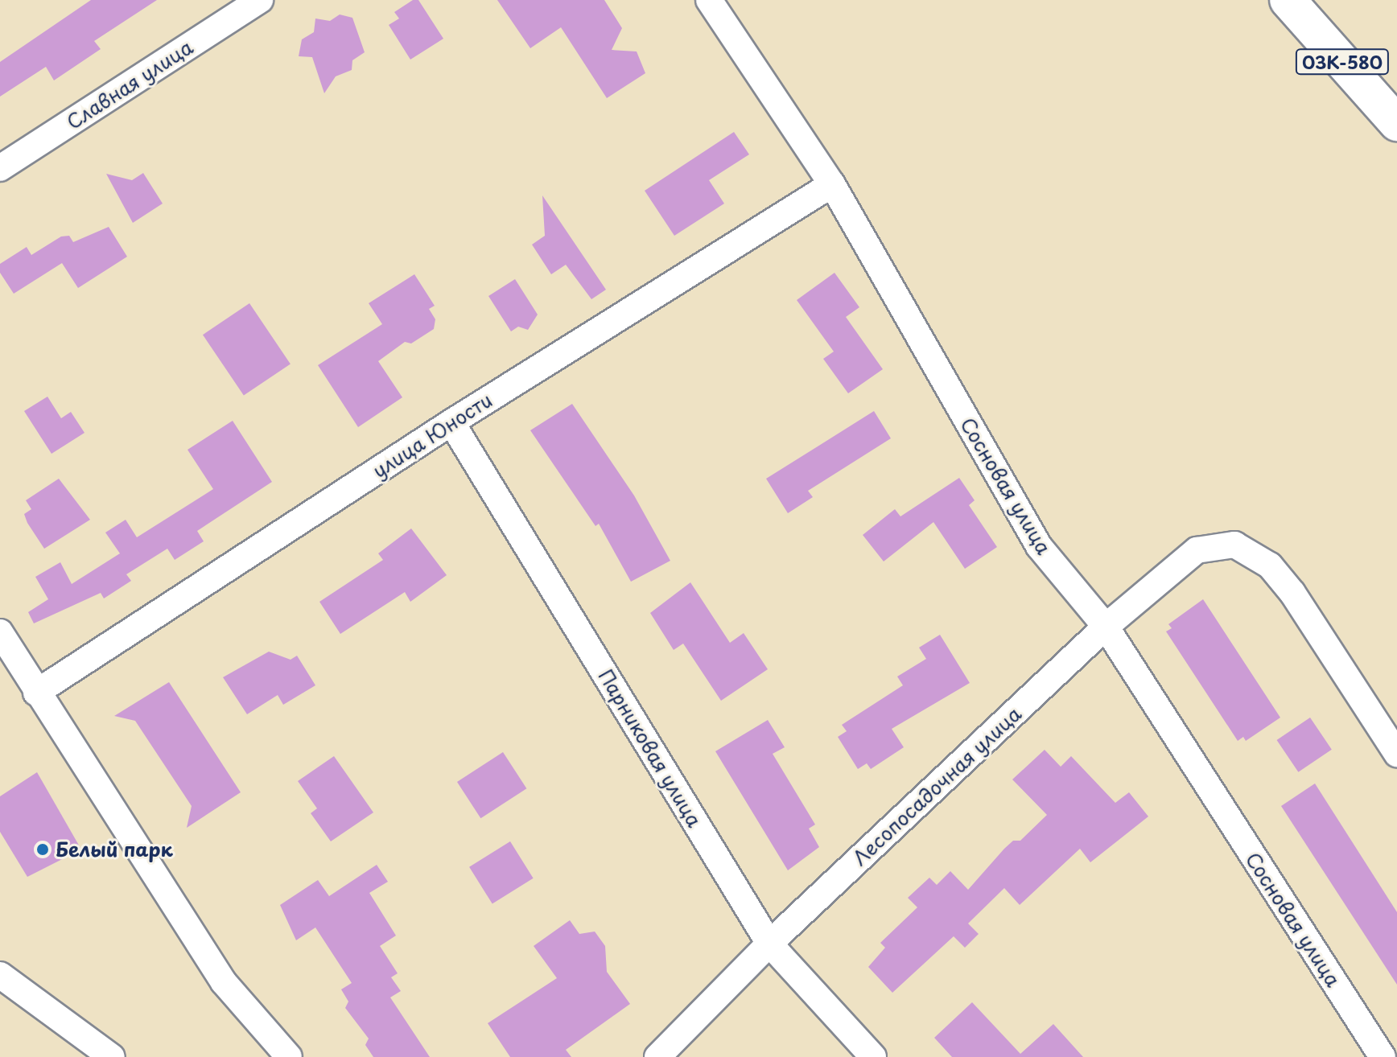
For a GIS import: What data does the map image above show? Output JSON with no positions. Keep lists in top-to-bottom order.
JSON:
{
  "streets": {
    "highway": ["03К-580"],
    "street": [
      "Славная улица",
      "улица Юности",
      "Сосновая улица",
      "Парниковая улица",
      "Лесопосадочная улица"
    ]
  },
  "crossings": [
    ["улица Юности", "Сосновая улица"],
    ["улица Юности", "Парниковая улица"],
    ["Сосновая улица", "Лесопосадочная улица"],
    ["Парниковая улица", "Лесопосадочная улица"]
  ],
  "places": ["Белый парк"]
}
